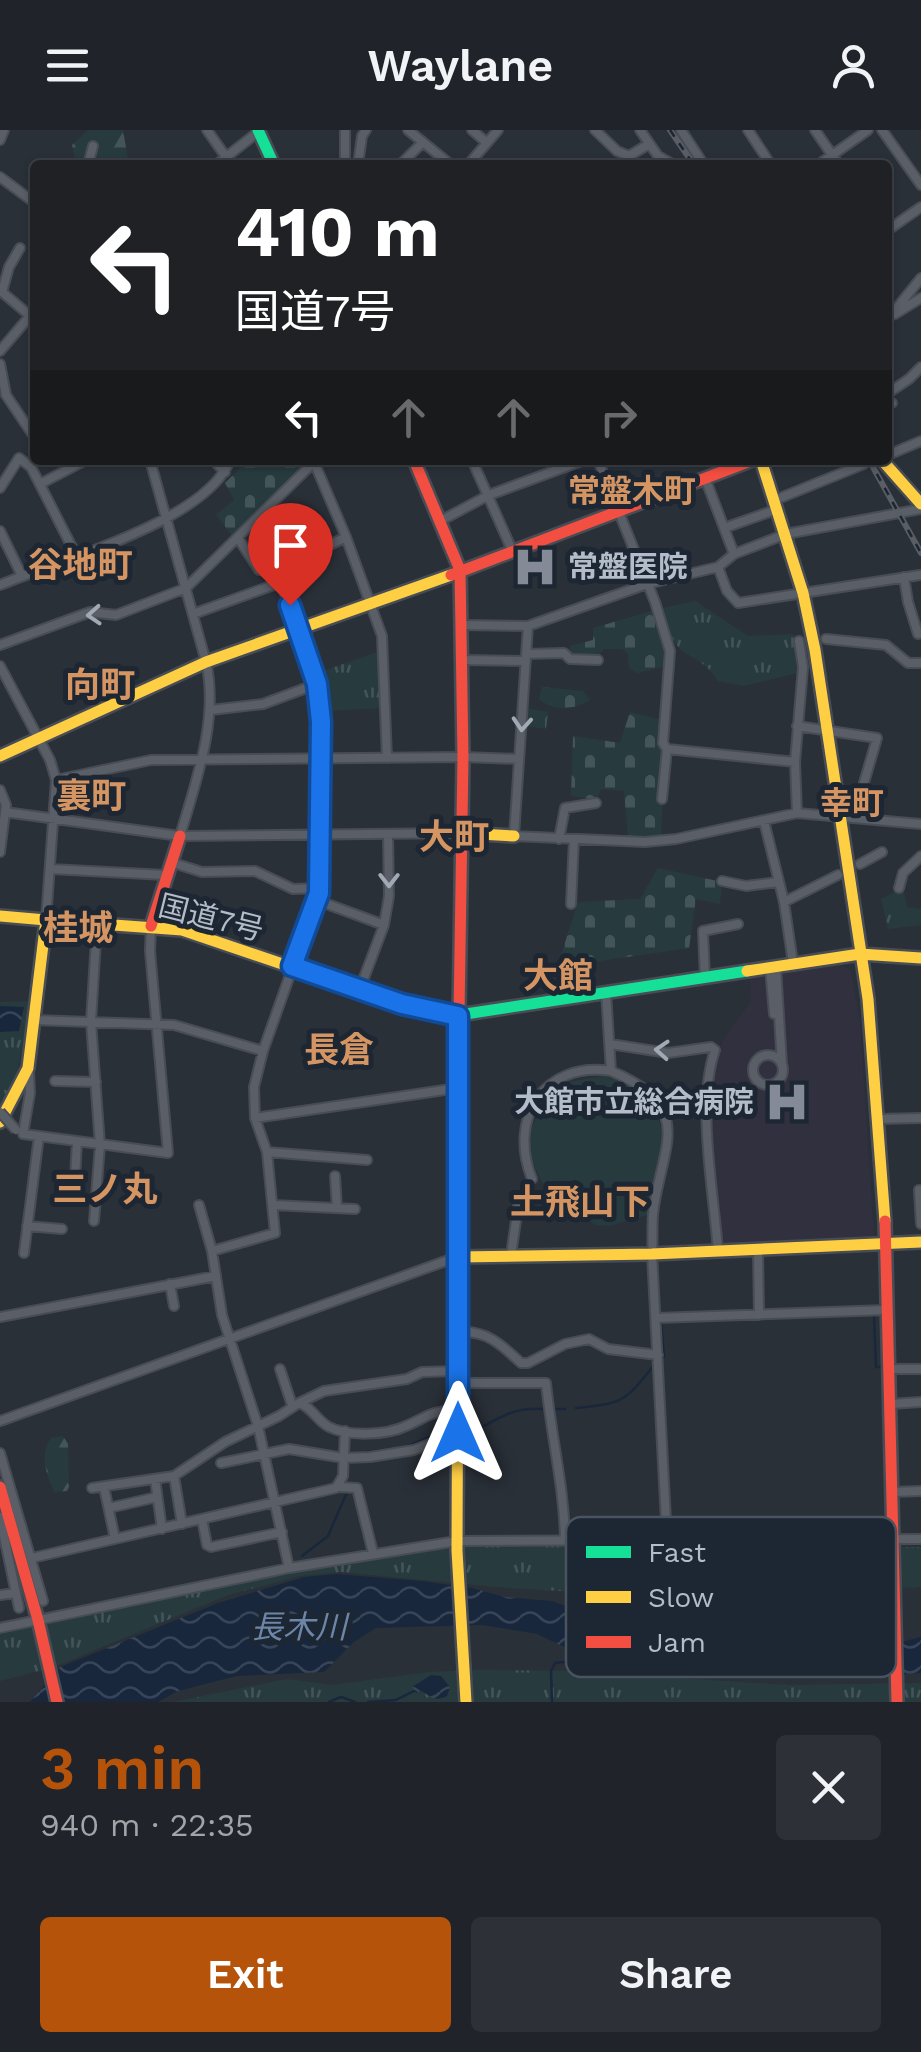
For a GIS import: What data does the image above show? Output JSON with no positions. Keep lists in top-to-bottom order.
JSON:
{
  "streets": {
    "main road": ["国道7号"]
  },
  "districts": [
    "常盤木町",
    "谷地町",
    "向町",
    "裏町",
    "幸町",
    "大町",
    "桂城",
    "大館",
    "長倉",
    "三ノ丸",
    "土飛山下"
  ],
  "water": ["長木川"],
  "places": {
    "hospital": ["常盤医院", "大館市立総合病院"]
  },
  "legend": ["Fast", "Slow", "Jam"],
  "page": {
    "header": "Waylane",
    "turn": ["410 m", "国道7号"],
    "heading": ["3 min", "940 m · 22:35"],
    "buttons": ["Exit", "Share"]
  }
}
